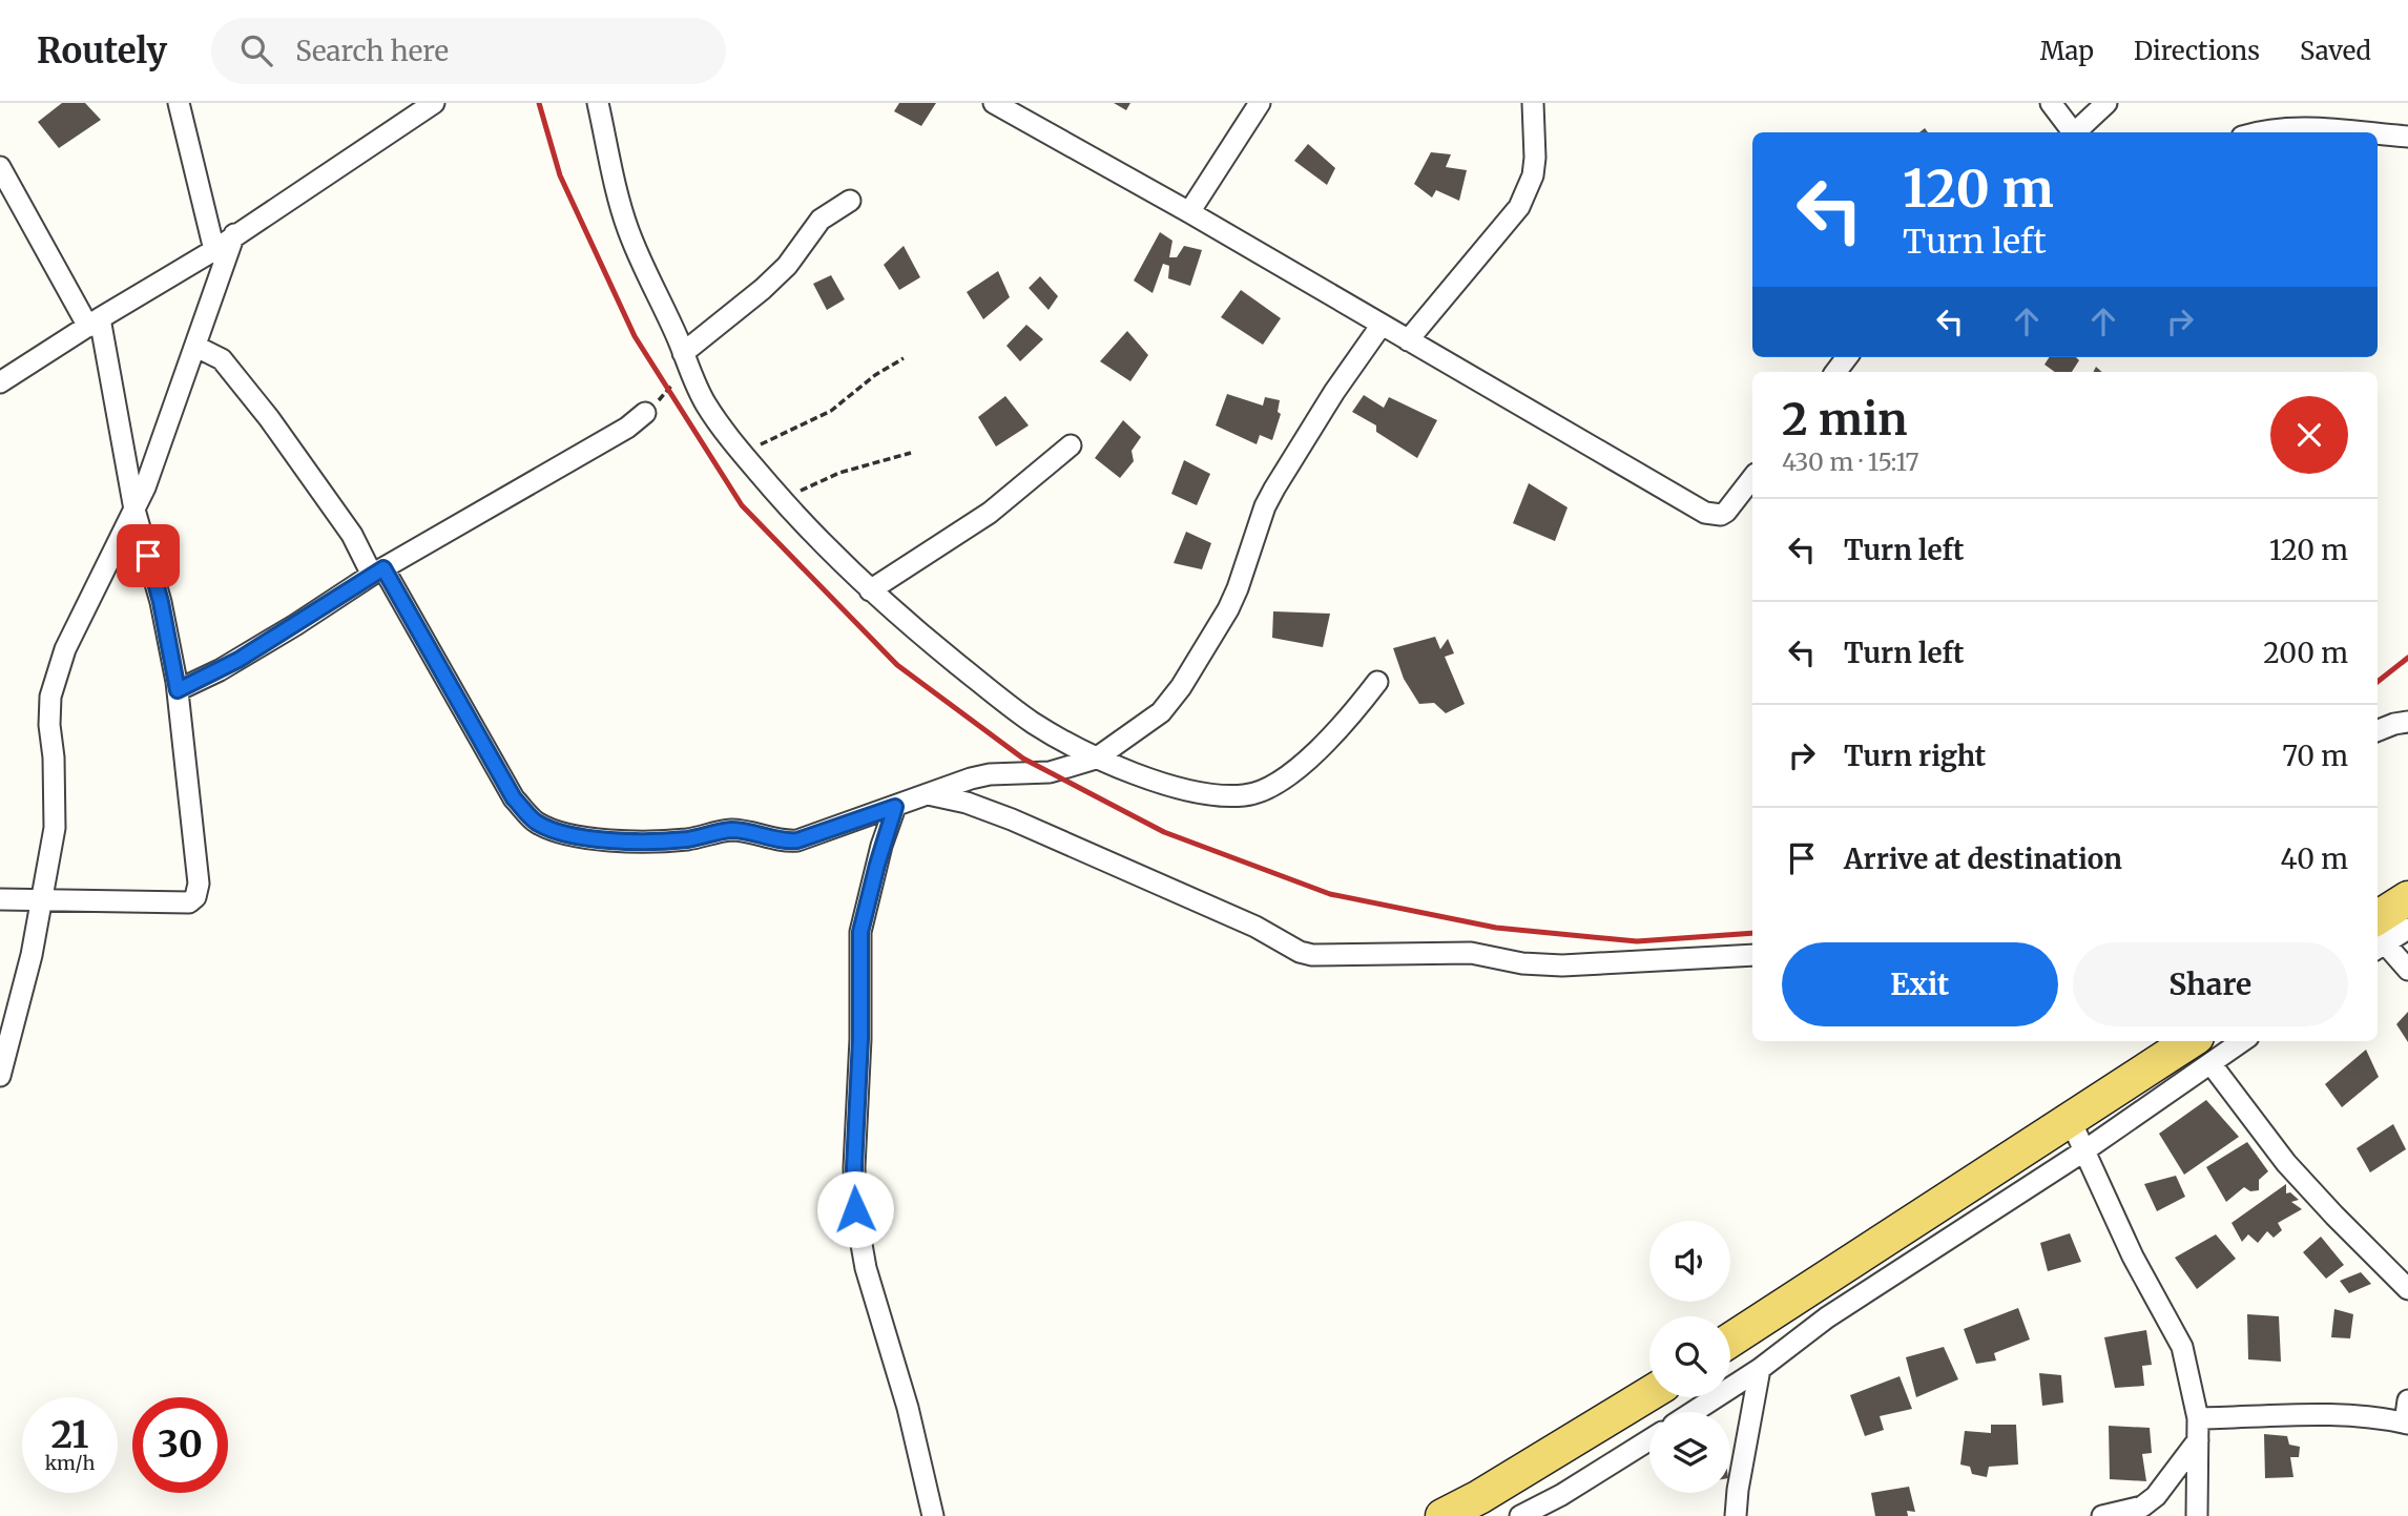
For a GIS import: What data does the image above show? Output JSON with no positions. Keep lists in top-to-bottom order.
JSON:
{
  "page": {
    "header": "Routely",
    "search": "Search here",
    "nav": ["Map", "Directions", "Saved"],
    "turn": ["120 m", "Turn left"],
    "heading": ["2 min", "430 m · 15:17"],
    "list": [
      {
        "name": "Turn left",
        "value": "120 m"
      },
      {
        "name": "Turn left",
        "value": "200 m"
      },
      {
        "name": "Turn right",
        "value": "70 m"
      },
      {
        "name": "Arrive at destination",
        "value": "40 m"
      }
    ],
    "buttons": ["Exit", "Share"],
    "speed": "21 km/h",
    "limit": "30"
  }
}
